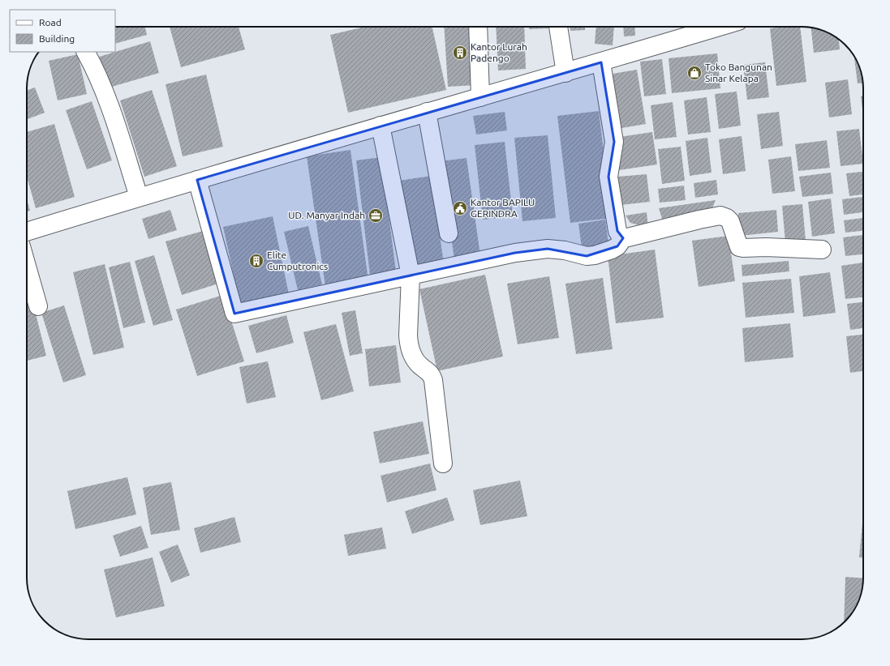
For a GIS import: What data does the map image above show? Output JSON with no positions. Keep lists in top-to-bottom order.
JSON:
{
  "places": {
    "building": ["Kantor Lurah Padengo", "Elite Cumputronics"],
    "shop": ["Toko Bangunan Sinar Kelapa"],
    "public building": ["Kantor BAPILU GERINDRA"],
    "office": ["UD. Manyar Indah"]
  },
  "legend": ["Road", "Building"]
}
